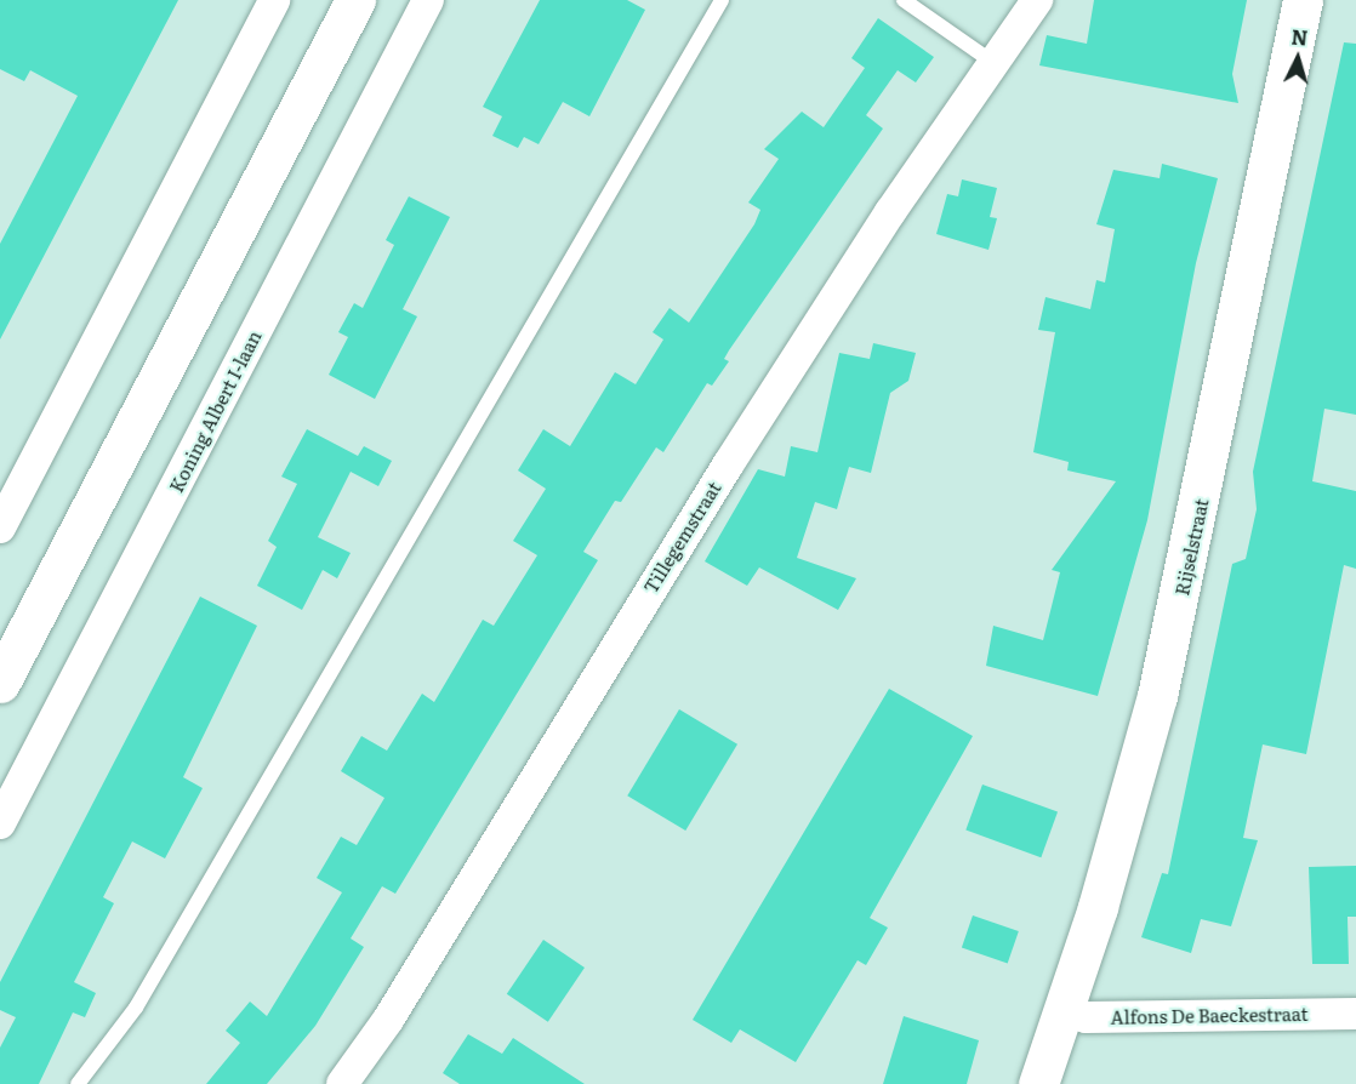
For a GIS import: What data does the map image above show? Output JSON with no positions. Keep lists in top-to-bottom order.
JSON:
{
  "streets": {
    "street": [
      "Koning Albert I-laan",
      "Tillegemstraat",
      "Rijselstraat",
      "Alfons De Baeckestraat"
    ]
  },
  "crossings": [
    ["Rijselstraat", "Alfons De Baeckestraat"]
  ],
  "north": "top"
}
